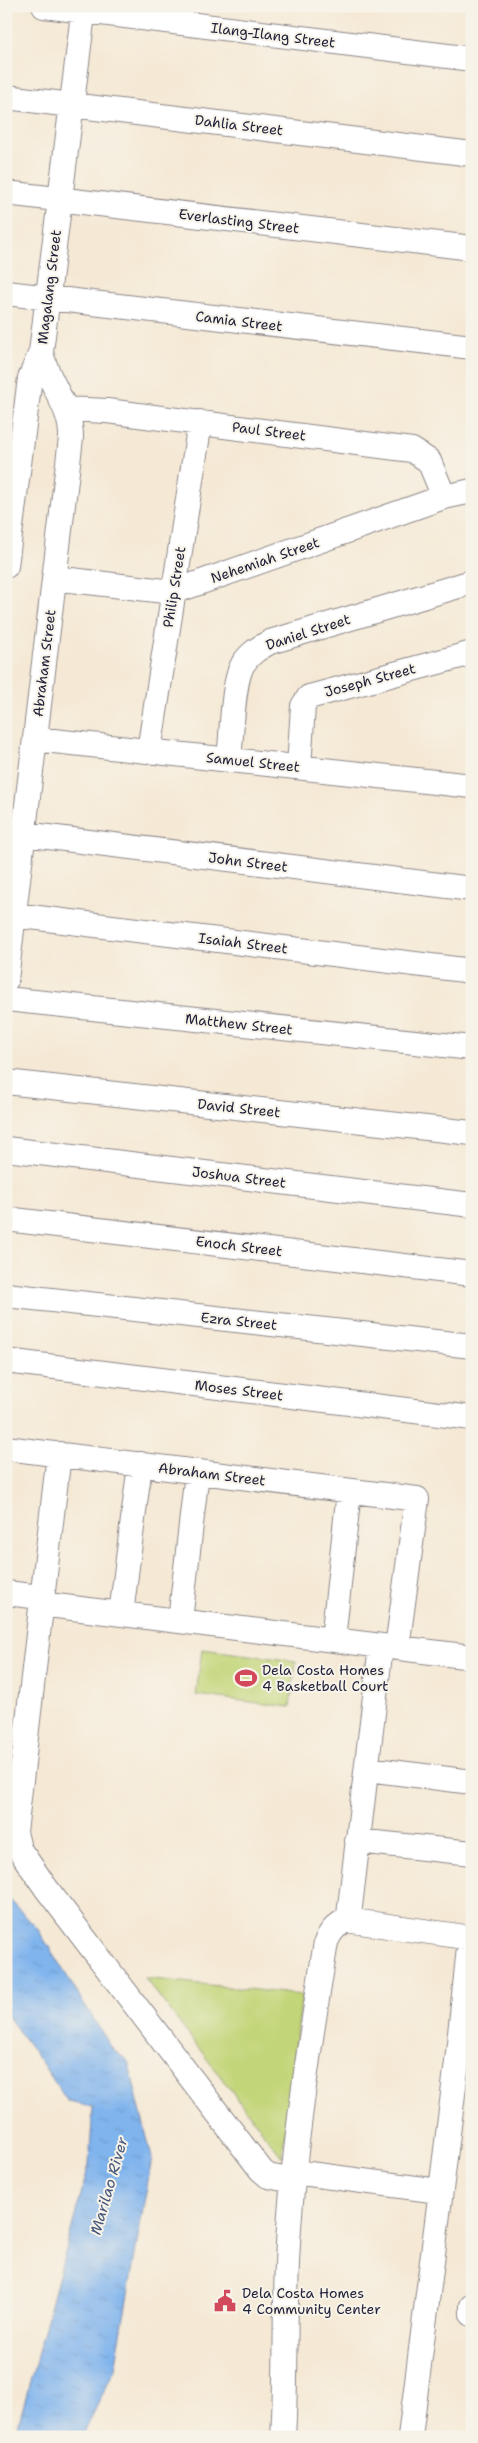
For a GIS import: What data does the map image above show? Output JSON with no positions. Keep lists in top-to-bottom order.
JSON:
{
  "streets": {
    "street": [
      "Ilang-Ilang Street",
      "Dahlia Street",
      "Everlasting Street",
      "Magalang Street",
      "Camia Street",
      "Paul Street",
      "Nehemiah Street",
      "Philip Street",
      "Daniel Street",
      "Abraham Street",
      "Joseph Street",
      "Samuel Street",
      "John Street",
      "Isaiah Street",
      "Matthew Street",
      "David Street",
      "Joshua Street",
      "Enoch Street",
      "Ezra Street",
      "Moses Street"
    ]
  },
  "crossings": [
    ["Ilang-Ilang Street", "Magalang Street"],
    ["Dahlia Street", "Magalang Street"],
    ["Everlasting Street", "Magalang Street"],
    ["Magalang Street", "Camia Street"],
    ["Magalang Street", "Abraham Street"],
    ["Paul Street", "Nehemiah Street"],
    ["Paul Street", "Philip Street"],
    ["Paul Street", "Abraham Street"],
    ["Nehemiah Street", "Philip Street"],
    ["Nehemiah Street", "Abraham Street"],
    ["Philip Street", "Samuel Street"],
    ["Daniel Street", "Samuel Street"],
    ["Abraham Street", "Samuel Street"],
    ["Abraham Street", "John Street"],
    ["Abraham Street", "Isaiah Street"],
    ["Joseph Street", "Samuel Street"]
  ],
  "water": ["Marilao River"],
  "places": {
    "sports": ["Dela Costa Homes 4 Basketball Court"],
    "public building": ["Dela Costa Homes 4 Community Center"]
  }
}
